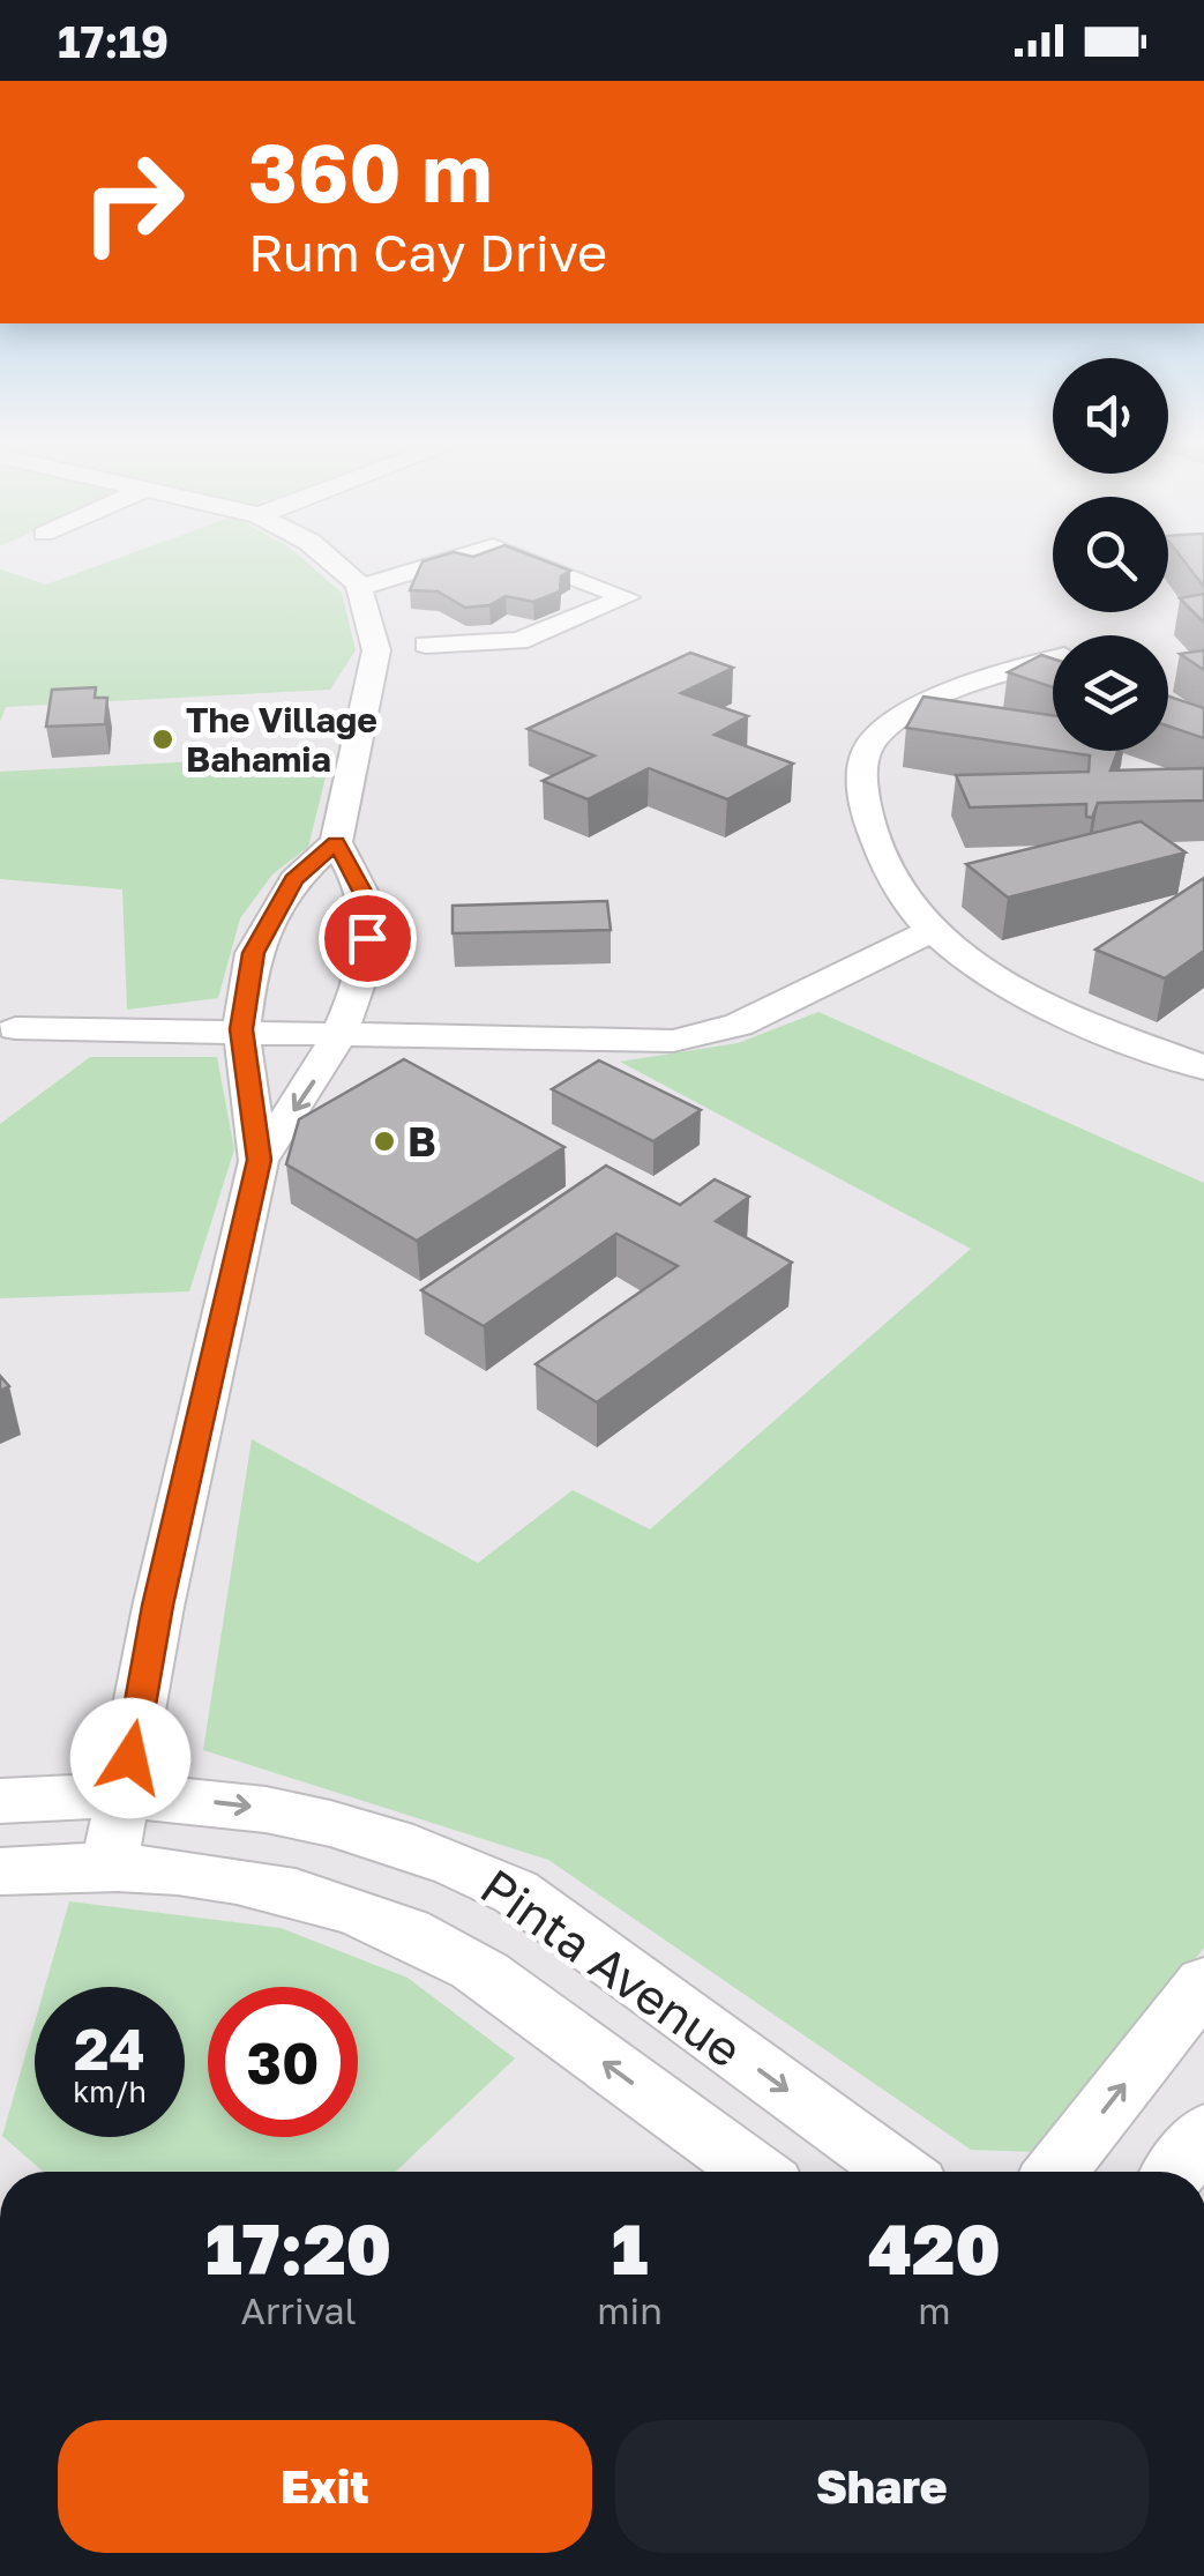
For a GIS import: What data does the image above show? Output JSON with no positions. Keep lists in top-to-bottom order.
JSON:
{
  "streets": {
    "street": ["Pinta Avenue"]
  },
  "places": ["The Village Bahamia", "B"],
  "page": {
    "status": "17:19",
    "turn": ["360 m", "Rum Cay Drive"],
    "speed": "24 km/h",
    "limit": "30",
    "eta": [
      "17:20",
      "Arrival",
      "1",
      "min",
      "420",
      "m"
    ],
    "buttons": ["Exit", "Share"]
  }
}
